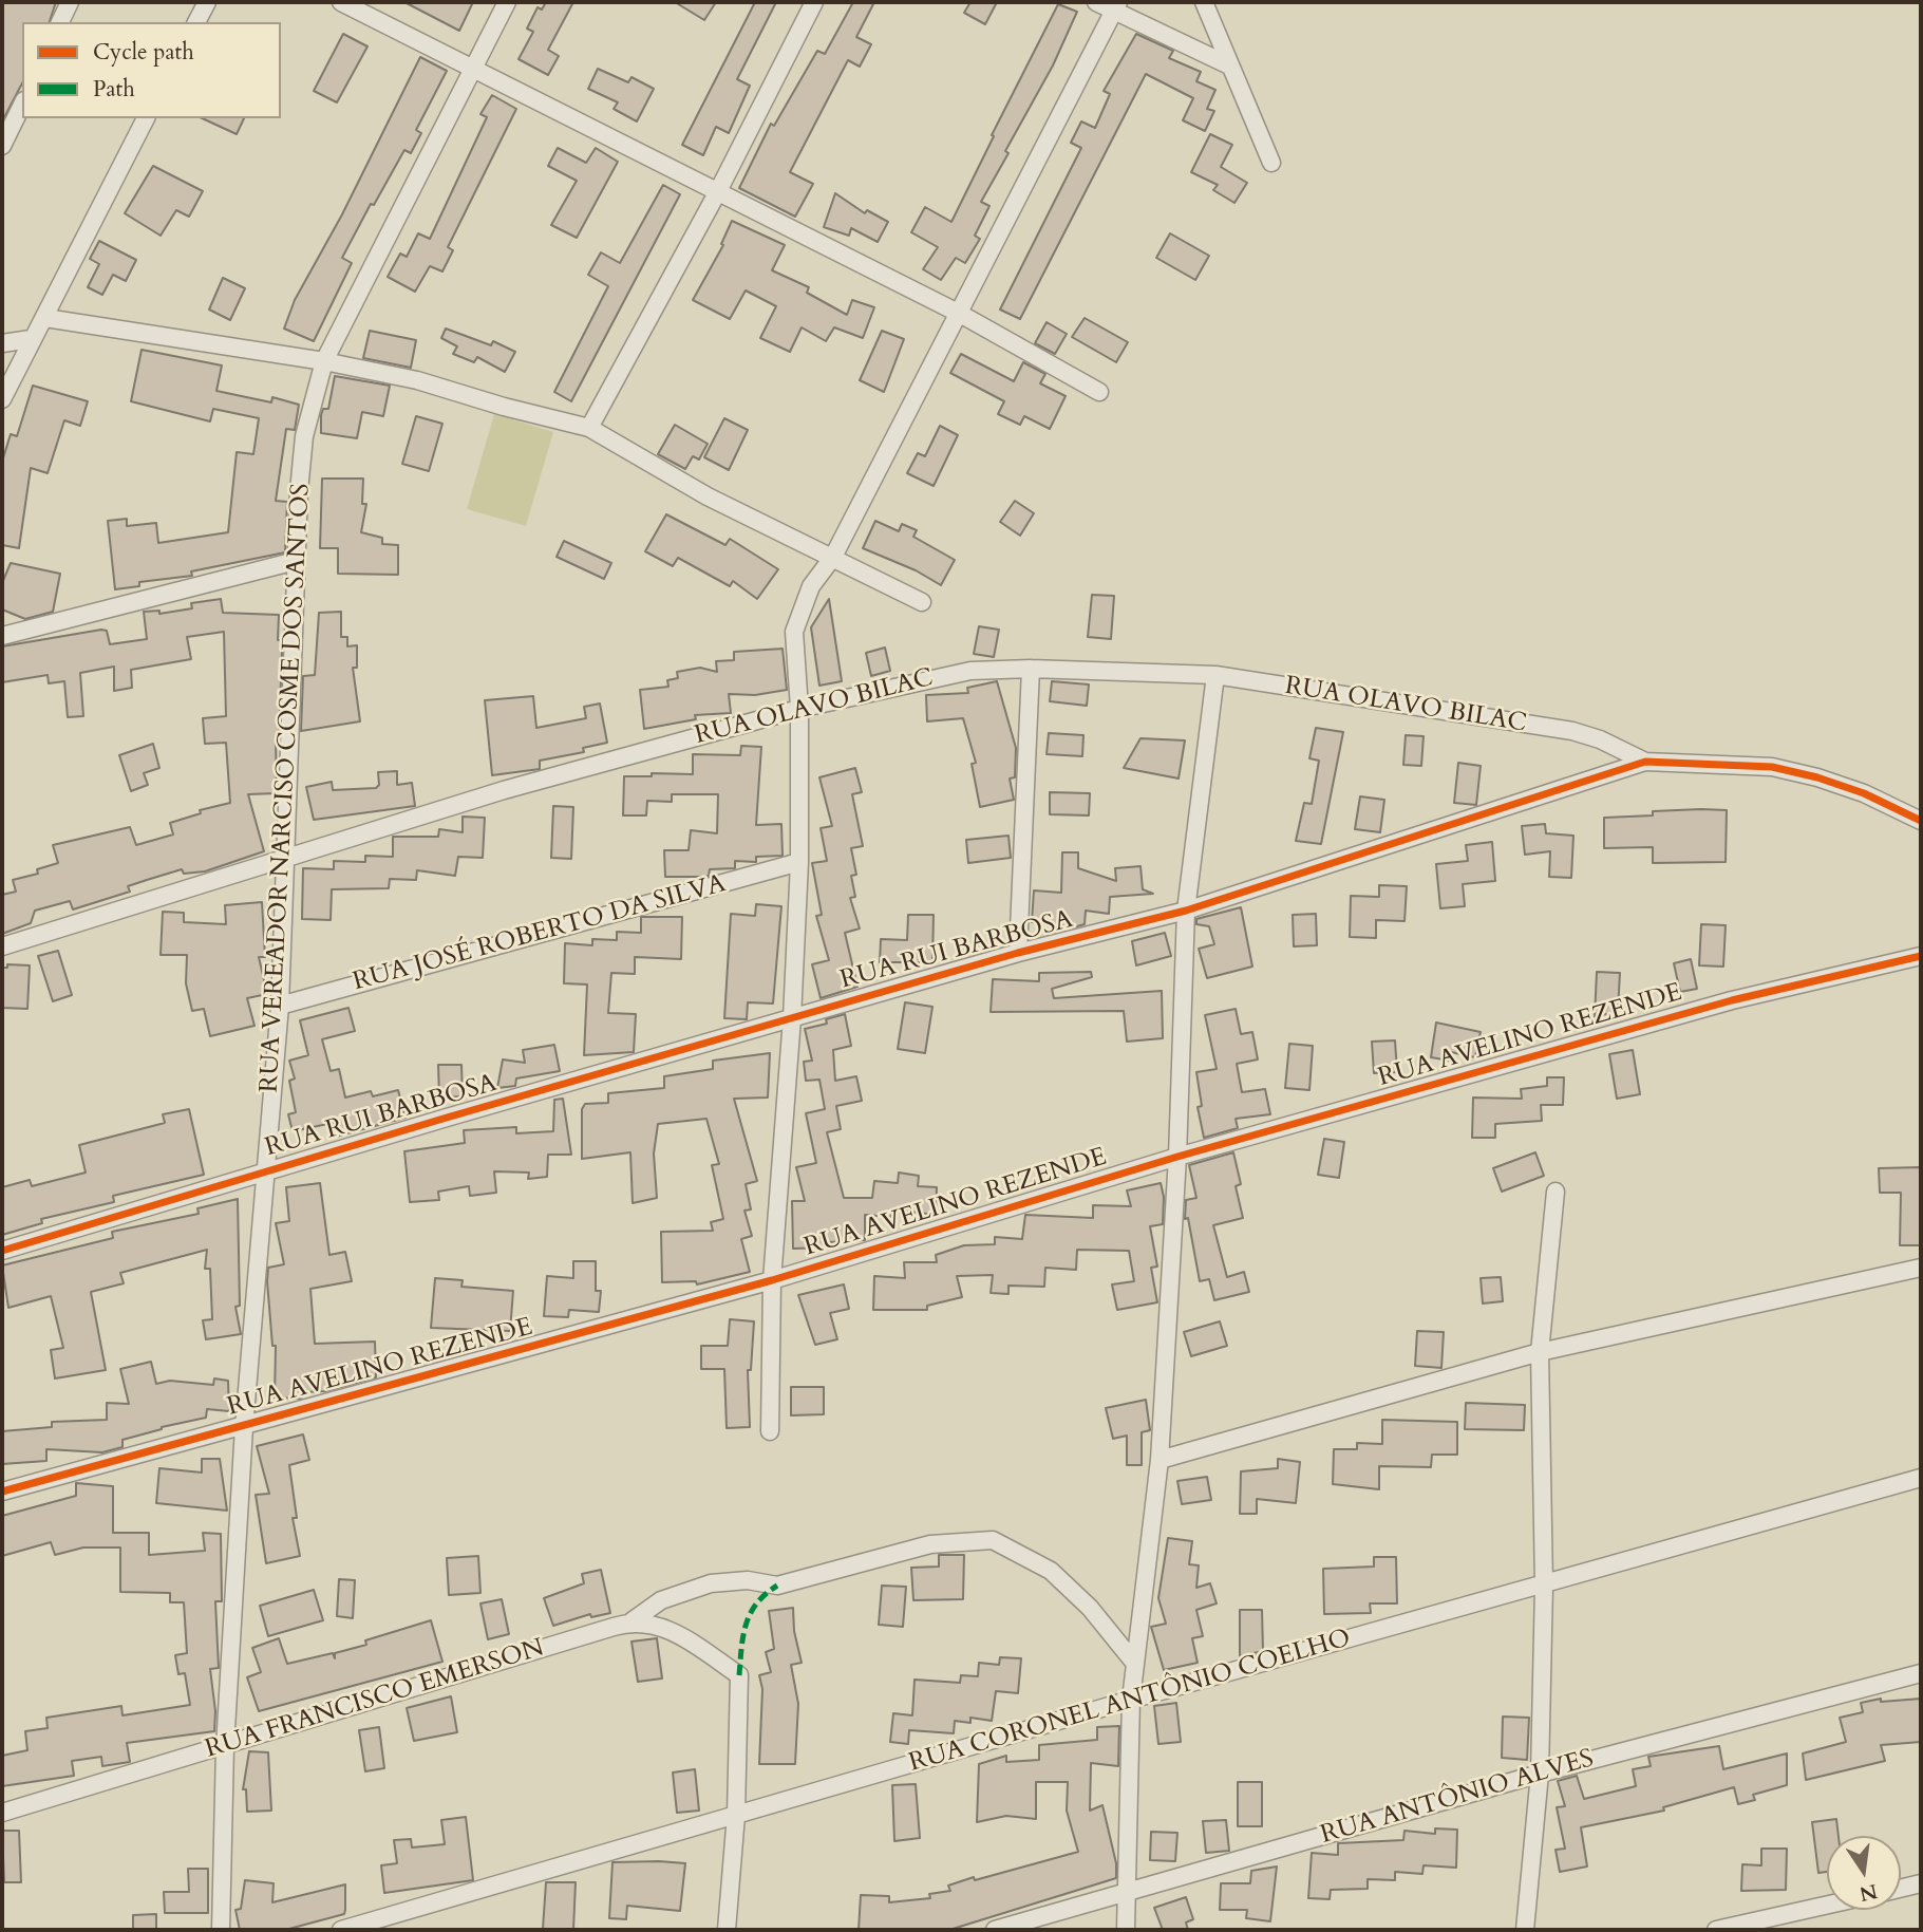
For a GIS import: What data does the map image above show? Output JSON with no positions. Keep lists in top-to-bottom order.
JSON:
{
  "streets": {
    "street": [
      "RUA OLAVO BILAC",
      "RUA VEREADOR NARCISO COSME DOS SANTOS",
      "RUA JOSÉ ROBERTO DA SILVA",
      "RUA RUI BARBOSA",
      "RUA AVELINO REZENDE",
      "RUA FRANCISCO EMERSON",
      "RUA CORONEL ANTÔNIO COELHO",
      "RUA ANTÔNIO ALVES"
    ]
  },
  "crossings": [
    ["RUA OLAVO BILAC", "RUA VEREADOR NARCISO COSME DOS SANTOS"],
    ["RUA OLAVO BILAC", "RUA RUI BARBOSA"],
    ["RUA VEREADOR NARCISO COSME DOS SANTOS", "RUA JOSÉ ROBERTO DA SILVA"],
    ["RUA VEREADOR NARCISO COSME DOS SANTOS", "RUA RUI BARBOSA"],
    ["RUA VEREADOR NARCISO COSME DOS SANTOS", "RUA AVELINO REZENDE"],
    ["RUA VEREADOR NARCISO COSME DOS SANTOS", "RUA FRANCISCO EMERSON"]
  ],
  "legend": ["Cycle path", "Path"],
  "north": "bottom"
}
